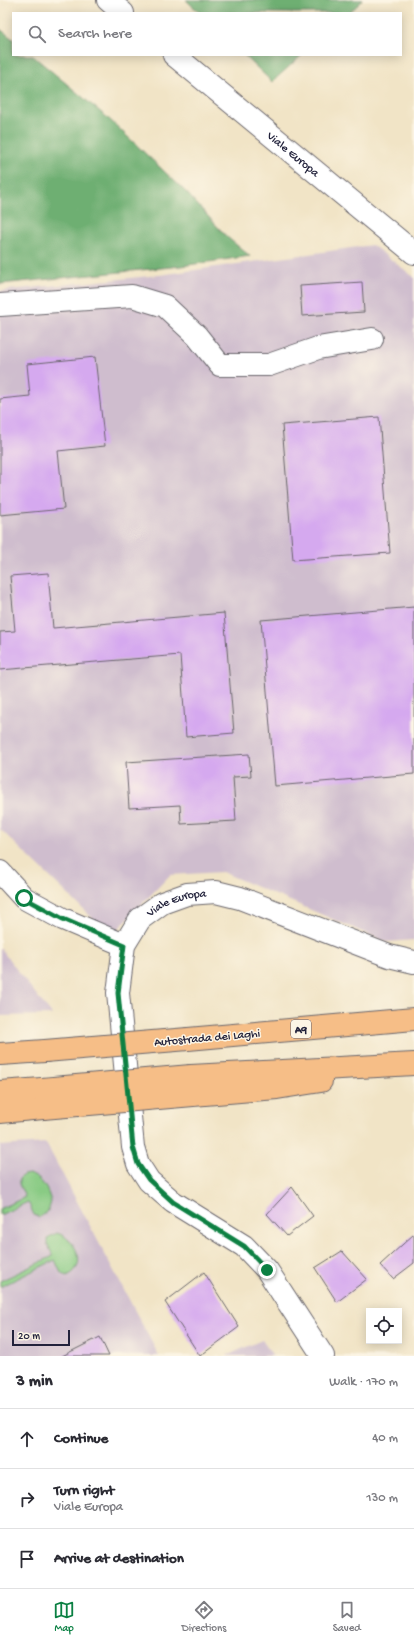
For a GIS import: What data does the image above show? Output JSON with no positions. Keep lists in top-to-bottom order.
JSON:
{
  "streets": {
    "highway": ["A9", "Autostrada dei Laghi"],
    "street": ["Viale Europa"]
  },
  "scale_bar": "20 m",
  "page": {
    "search": "Search here",
    "scale": "20 m",
    "heading": ["3 min", "Walk · 170 m"],
    "list": [
      ["Continue", "40 m"],
      ["Turn right", "Viale Europa", "130 m"],
      "Arrive at destination"
    ],
    "nav": ["Map", "Directions", "Saved"]
  }
}
